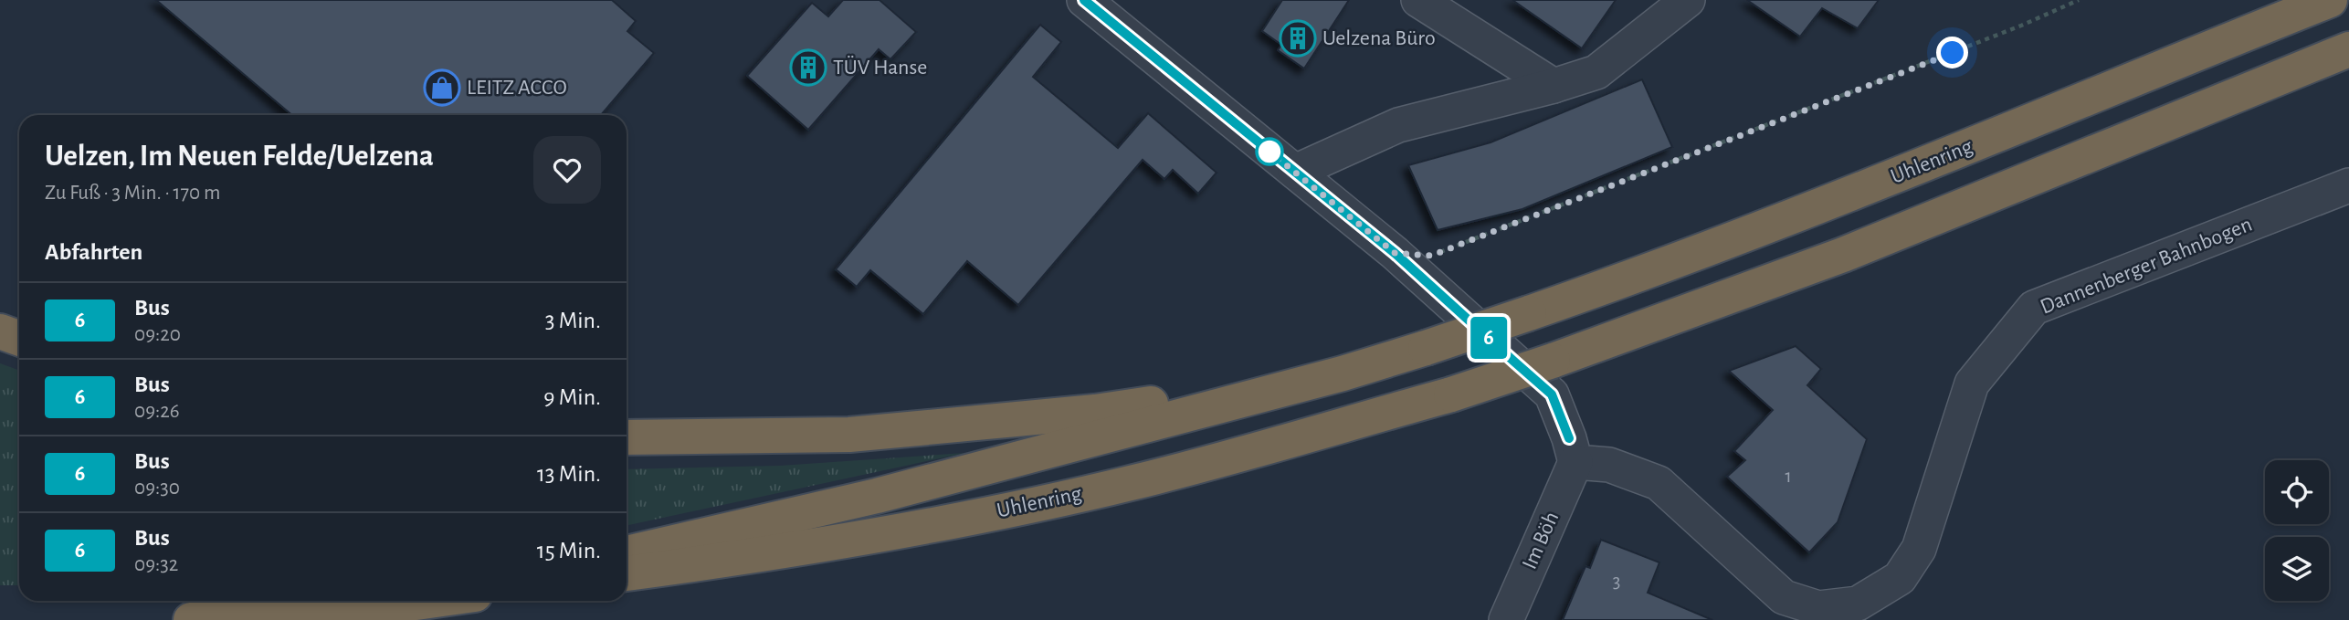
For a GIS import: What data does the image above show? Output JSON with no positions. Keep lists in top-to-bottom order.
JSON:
{
  "streets": {
    "highway": ["Uhlenring"],
    "street": ["Dannenberger Bahnbogen", "Im Böh"]
  },
  "crossings": [
    ["Dannenberger Bahnbogen", "Im Böh"]
  ],
  "places": {
    "building": ["Uelzena Büro", "TÜV Hanse"],
    "shop": ["LEITZ ACCO"]
  },
  "lines": ["bus line 6"],
  "house_numbers": ["1", "3"],
  "page": {
    "on_map": "6",
    "heading": [
      ["Uelzen, Im Neuen Felde/Uelzena", "Zu Fuß · 3 Min. · 170 m"],
      "Abfahrten"
    ],
    "list": [
      {
        "mark": "6",
        "name": "Bus",
        "note": "09:20",
        "value": "3 Min."
      },
      {
        "mark": "6",
        "name": "Bus",
        "note": "09:26",
        "value": "9 Min."
      },
      {
        "mark": "6",
        "name": "Bus",
        "note": "09:30",
        "value": "13 Min."
      },
      {
        "mark": "6",
        "name": "Bus",
        "note": "09:32",
        "value": "15 Min."
      }
    ]
  }
}
